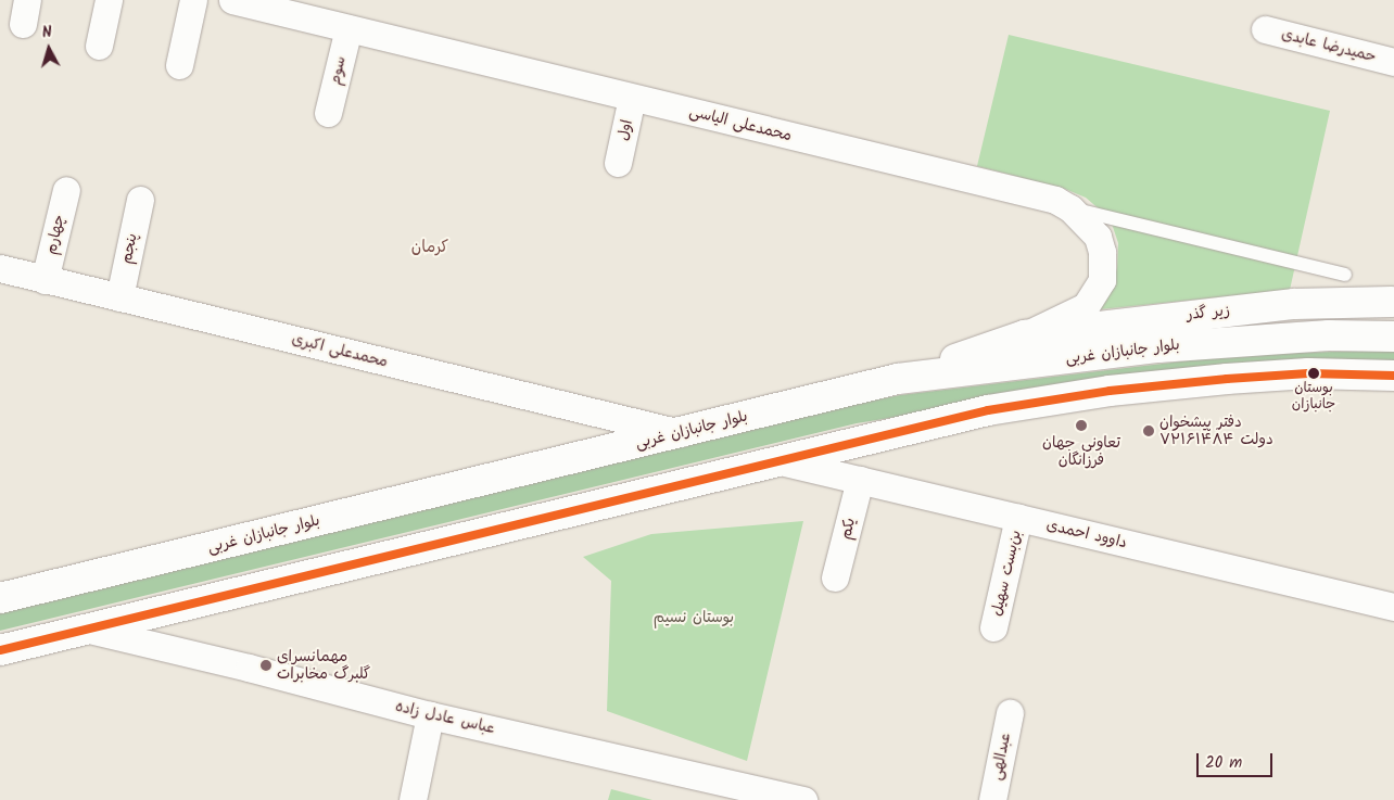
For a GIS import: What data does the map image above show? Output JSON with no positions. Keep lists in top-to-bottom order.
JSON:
{
  "streets": {
    "main road": ["زیر گذر", "بلوار جانبازان غربی"],
    "street": [
      "حمیدرضا عابدی",
      "سوم",
      "محمدعلی الیاسی",
      "اول",
      "چهارم",
      "پنجم",
      "محمدعلی اکبری",
      "یکم",
      "داوود احمدی",
      "بن‌بست سهیل",
      "عباس عادل زاده",
      "عبدالهی"
    ]
  },
  "crossings": [
    ["سوم", "محمدعلی الیاسی"],
    ["محمدعلی الیاسی", "اول"],
    ["محمدعلی الیاسی", "زیر گذر"],
    ["چهارم", "محمدعلی اکبری"],
    ["پنجم", "محمدعلی اکبری"],
    ["زیر گذر", "بلوار جانبازان غربی"],
    ["محمدعلی اکبری", "بلوار جانبازان غربی"],
    ["یکم", "داوود احمدی"],
    ["داوود احمدی", "بن‌بست سهیل"]
  ],
  "districts": ["کرمان"],
  "parks": ["بوستان نسیم"],
  "places": [
    "بوستان جانبازان",
    "تعاونی جهان فرزانگان",
    "دفتر پیشخوان دولت ۷۲۱۶۱۴۸۴",
    "مهمانسرای گلبرگ مخابرات"
  ],
  "scale_bar": "20 m",
  "north": "top"
}
